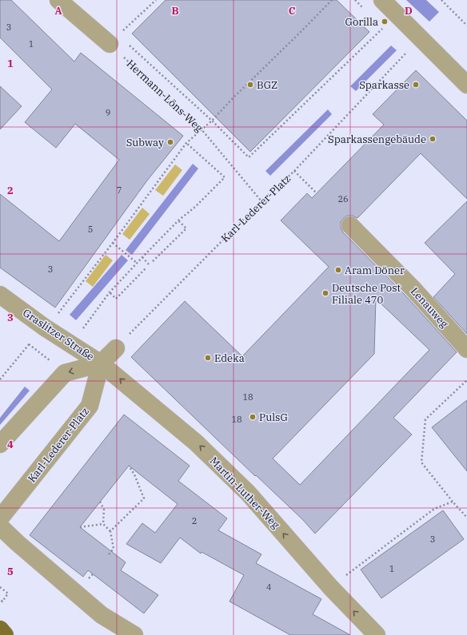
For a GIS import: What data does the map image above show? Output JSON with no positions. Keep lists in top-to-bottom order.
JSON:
{
  "streets": {
    "street": [
      "Karl-Lederer-Platz",
      "Lenauweg",
      "Graslitzer Straße",
      "Martin-Luther-Weg"
    ],
    "path": ["Hermann-Löns-Weg"]
  },
  "crossings": [
    ["Hermann-Löns-Weg", "Karl-Lederer-Platz"],
    ["Karl-Lederer-Platz", "Graslitzer Straße"],
    ["Karl-Lederer-Platz", "Martin-Luther-Weg"],
    ["Graslitzer Straße", "Martin-Luther-Weg"]
  ],
  "one_way": ["Martin-Luther-Weg"],
  "places": [
    "Gorilla",
    "BGZ",
    "Sparkasse",
    "Sparkassengebäude",
    "Subway",
    "Aram Döner",
    "Deutsche Post Filiale 470",
    "Edeka",
    "PulsG"
  ],
  "house_numbers": [
    "3",
    "1",
    "9",
    "7",
    "26",
    "5",
    "3",
    "18",
    "18",
    "2",
    "3",
    "1",
    "4"
  ],
  "grid": {
    "columns": [
      "A",
      "B",
      "C",
      "D"
    ],
    "rows": [
      "1",
      "2",
      "3",
      "4",
      "5"
    ]
  }
}
